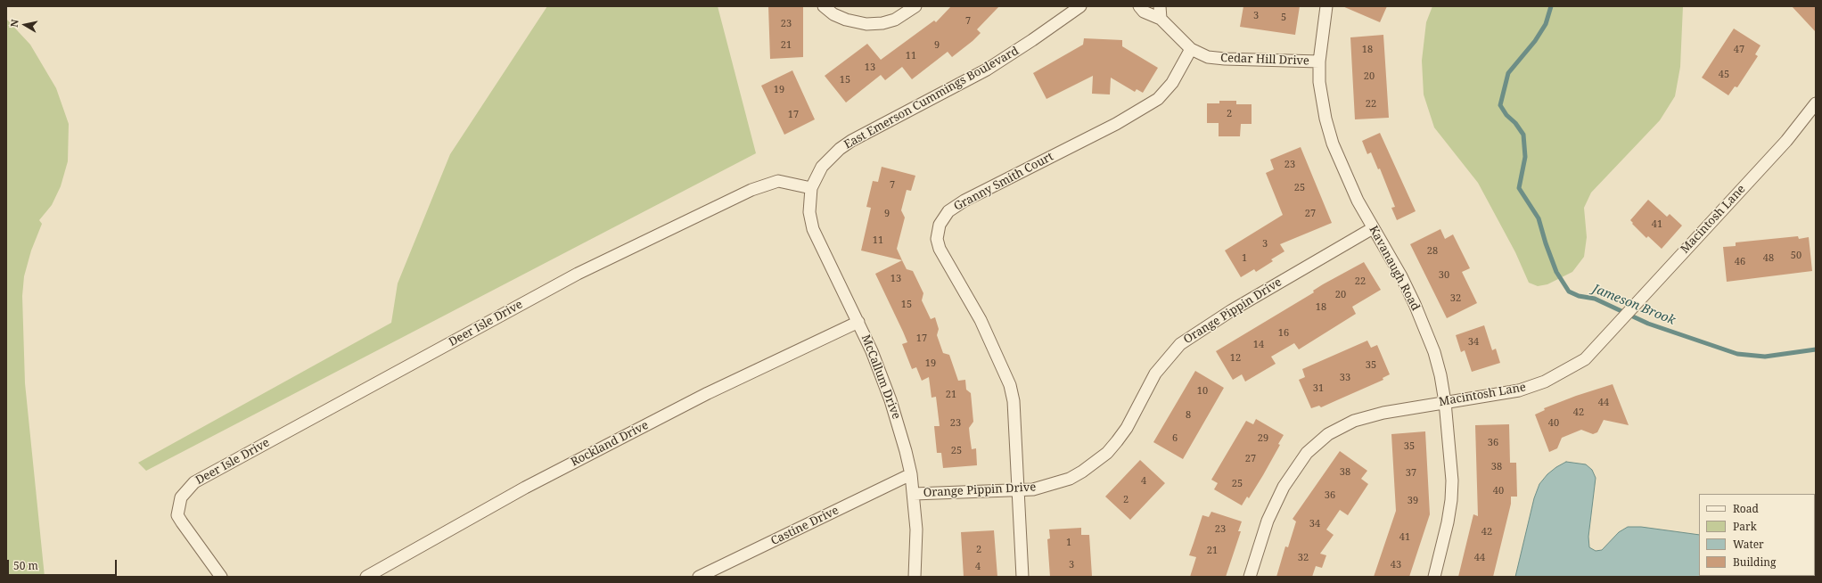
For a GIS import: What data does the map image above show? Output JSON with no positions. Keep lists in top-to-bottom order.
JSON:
{
  "streets": {
    "street": [
      "Cedar Hill Drive",
      "East Emerson Cummings Boulevard",
      "Granny Smith Court",
      "Macintosh Lane",
      "Kavanaugh Road",
      "Orange Pippin Drive",
      "Deer Isle Drive",
      "McCallum Drive",
      "Rockland Drive",
      "Castine Drive"
    ]
  },
  "crossings": [
    ["Cedar Hill Drive", "Granny Smith Court"],
    ["Cedar Hill Drive", "Kavanaugh Road"],
    ["East Emerson Cummings Boulevard", "Deer Isle Drive"],
    ["East Emerson Cummings Boulevard", "McCallum Drive"],
    ["Granny Smith Court", "Orange Pippin Drive"],
    ["Macintosh Lane", "Kavanaugh Road"],
    ["Kavanaugh Road", "Orange Pippin Drive"],
    ["Orange Pippin Drive", "McCallum Drive"],
    ["Deer Isle Drive", "McCallum Drive"],
    ["McCallum Drive", "Rockland Drive"],
    ["McCallum Drive", "Castine Drive"]
  ],
  "water": ["Jameson Brook"],
  "house_numbers": [
    "3",
    "5",
    "7",
    "23",
    "21",
    "9",
    "18",
    "47",
    "11",
    "13",
    "45",
    "20",
    "15",
    "19",
    "22",
    "2",
    "17",
    "23",
    "7",
    "25",
    "9",
    "27",
    "41",
    "11",
    "3",
    "28",
    "50",
    "1",
    "48",
    "46",
    "30",
    "13",
    "22",
    "20",
    "32",
    "15",
    "18",
    "16",
    "17",
    "34",
    "14",
    "12",
    "19",
    "35",
    "33",
    "31",
    "10",
    "21",
    "44",
    "42",
    "8",
    "23",
    "40",
    "6",
    "29",
    "36",
    "35",
    "25",
    "27",
    "38",
    "38",
    "37",
    "4",
    "25",
    "40",
    "36",
    "2",
    "39",
    "34",
    "23",
    "42",
    "41",
    "1",
    "2",
    "21",
    "32",
    "44",
    "3",
    "43",
    "4"
  ],
  "legend": [
    "Road",
    "Park",
    "Water",
    "Building"
  ],
  "scale_bar": "50 m",
  "north": "left"
}
